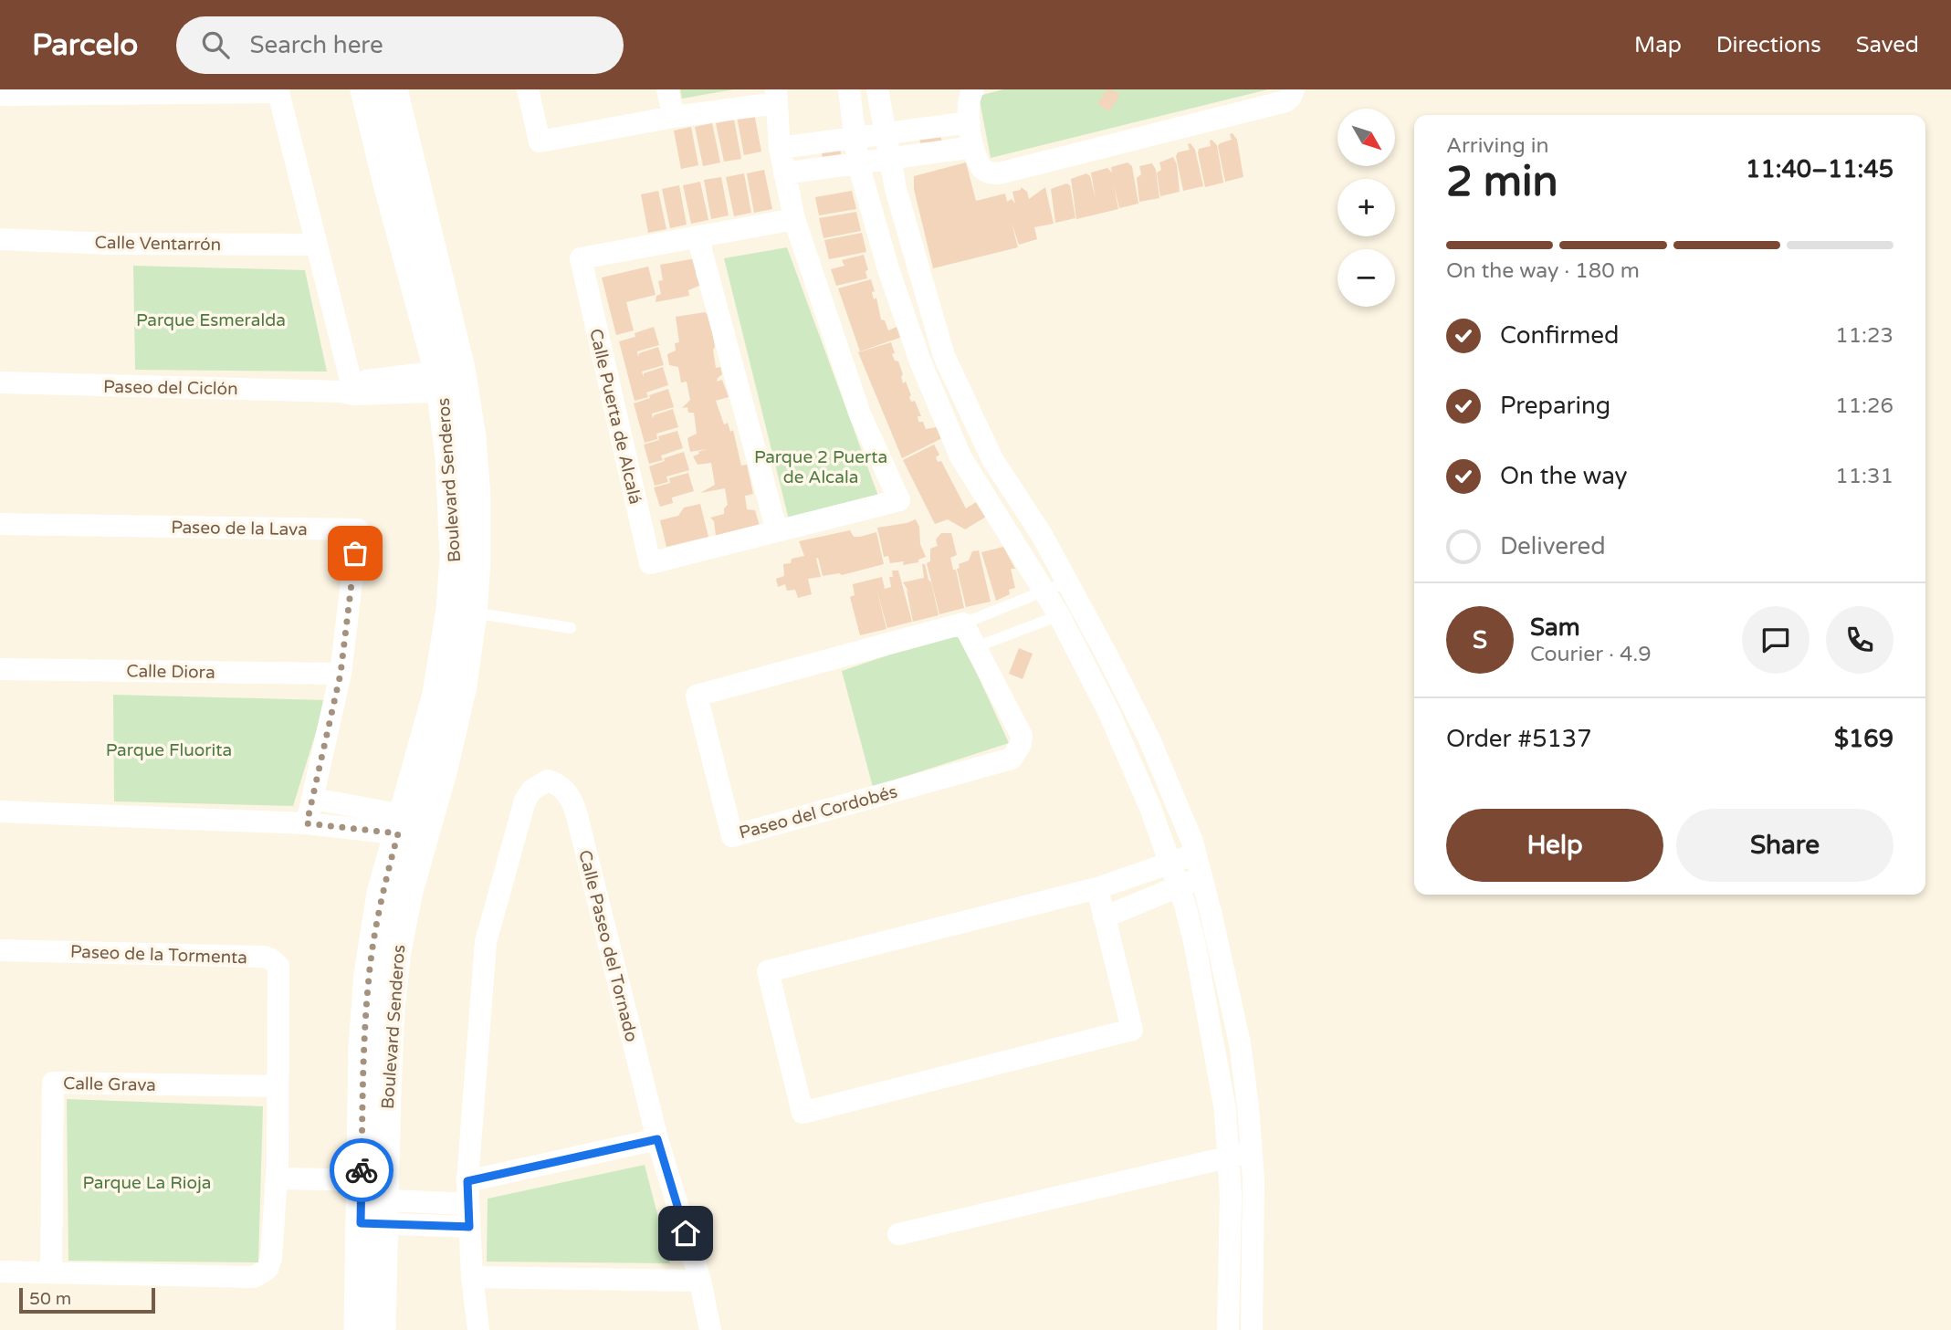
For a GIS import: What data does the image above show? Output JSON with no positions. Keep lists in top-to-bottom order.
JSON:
{
  "streets": {
    "main road": ["Boulevard Senderos"],
    "street": [
      "Calle Ventarrón",
      "Paseo del Ciclón",
      "Calle Puerta de Alcalá",
      "Paseo de la Lava",
      "Calle Diora",
      "Paseo del Cordobés",
      "Calle Paseo del Tornado",
      "Paseo de la Tormenta",
      "Calle Grava"
    ]
  },
  "crossings": [
    ["Paseo del Ciclón", "Boulevard Senderos"],
    ["Paseo de la Lava", "Calle Diora"],
    ["Paseo de la Tormenta", "Calle Grava"]
  ],
  "parks": [
    "Parque Esmeralda",
    "Parque 2 Puerta de Alcala",
    "Parque Fluorita",
    "Parque La Rioja"
  ],
  "scale_bar": "50 m",
  "north": "bottom right",
  "page": {
    "header": "Parcelo",
    "search": "Search here",
    "nav": ["Map", "Directions", "Saved"],
    "map_buttons": ["+", "−"],
    "heading": ["2 min", "Arriving in", "11:40–11:45"],
    "panel": [
      "Sam",
      "Courier · 4.9",
      "Order #5137",
      "$169"
    ],
    "bar": "On the way · 180 m",
    "list": [
      ["Confirmed", "11:23"],
      ["Preparing", "11:26"],
      ["On the way", "11:31"],
      "Delivered"
    ],
    "round": "S",
    "buttons": ["Help", "Share"],
    "scale": "50 m"
  }
}
